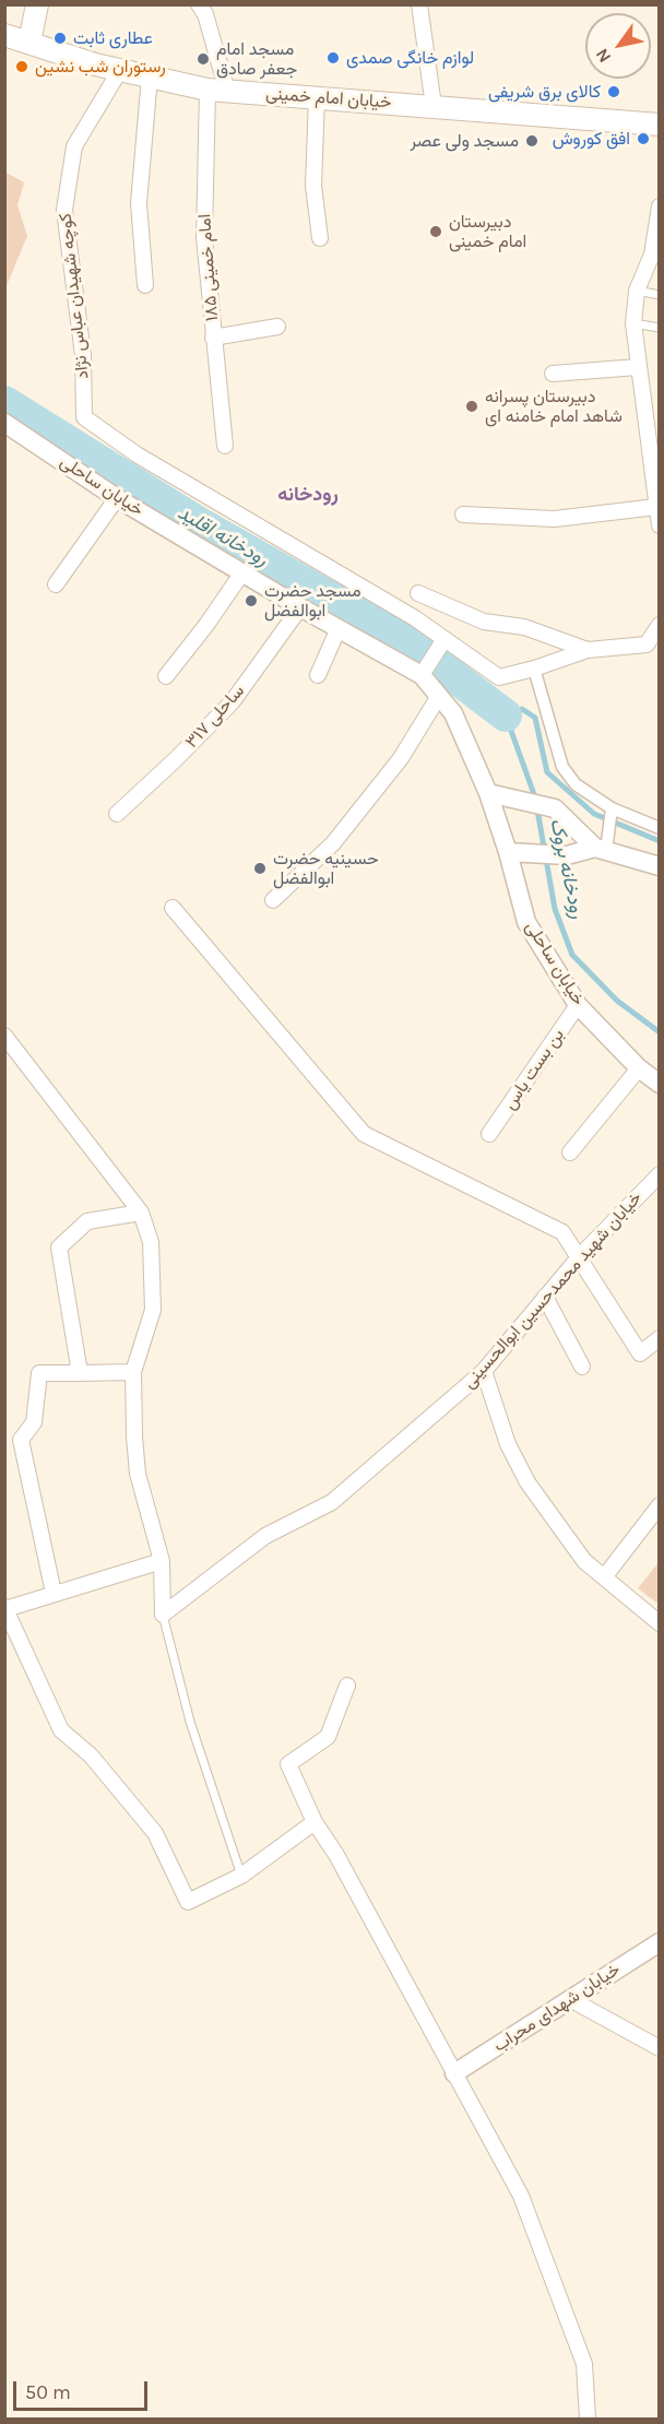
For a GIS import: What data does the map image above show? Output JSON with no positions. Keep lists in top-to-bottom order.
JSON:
{
  "streets": {
    "main road": ["خیابان امام خمینی"],
    "street": [
      "امام خمینی ۱۸۵",
      "کوچه شهیدان عباس نژاد",
      "خیابان ساحلی",
      "ساحلی ۳۱۷",
      "بن بست یاس",
      "خیابان شهید محمدحسین ابوالحسینی",
      "خیابان شهدای محراب"
    ]
  },
  "crossings": [
    ["خیابان امام خمینی", "امام خمینی ۱۸۵"],
    ["خیابان امام خمینی", "کوچه شهیدان عباس نژاد"],
    ["خیابان ساحلی", "ساحلی ۳۱۷"],
    ["خیابان ساحلی", "بن بست یاس"]
  ],
  "districts": ["رودخانه"],
  "water": ["رودخانه اقلید", "رودخانه بروک"],
  "places": [
    "عطاری ثابت",
    "لوازم خانگی صمدی",
    "مسجد امام جعفر صادق",
    "رستوران شب نشین",
    "کالای برق شریفی",
    "افق کوروش",
    "مسجد ولی عصر",
    "دبیرستان امام خمینی",
    "دبیرستان پسرانه شاهد امام خامنه ای",
    "مسجد حضرت ابوالفضل",
    "حسینیه حضرت ابوالفضل"
  ],
  "scale_bar": "50 m",
  "north": "bottom left"
}
